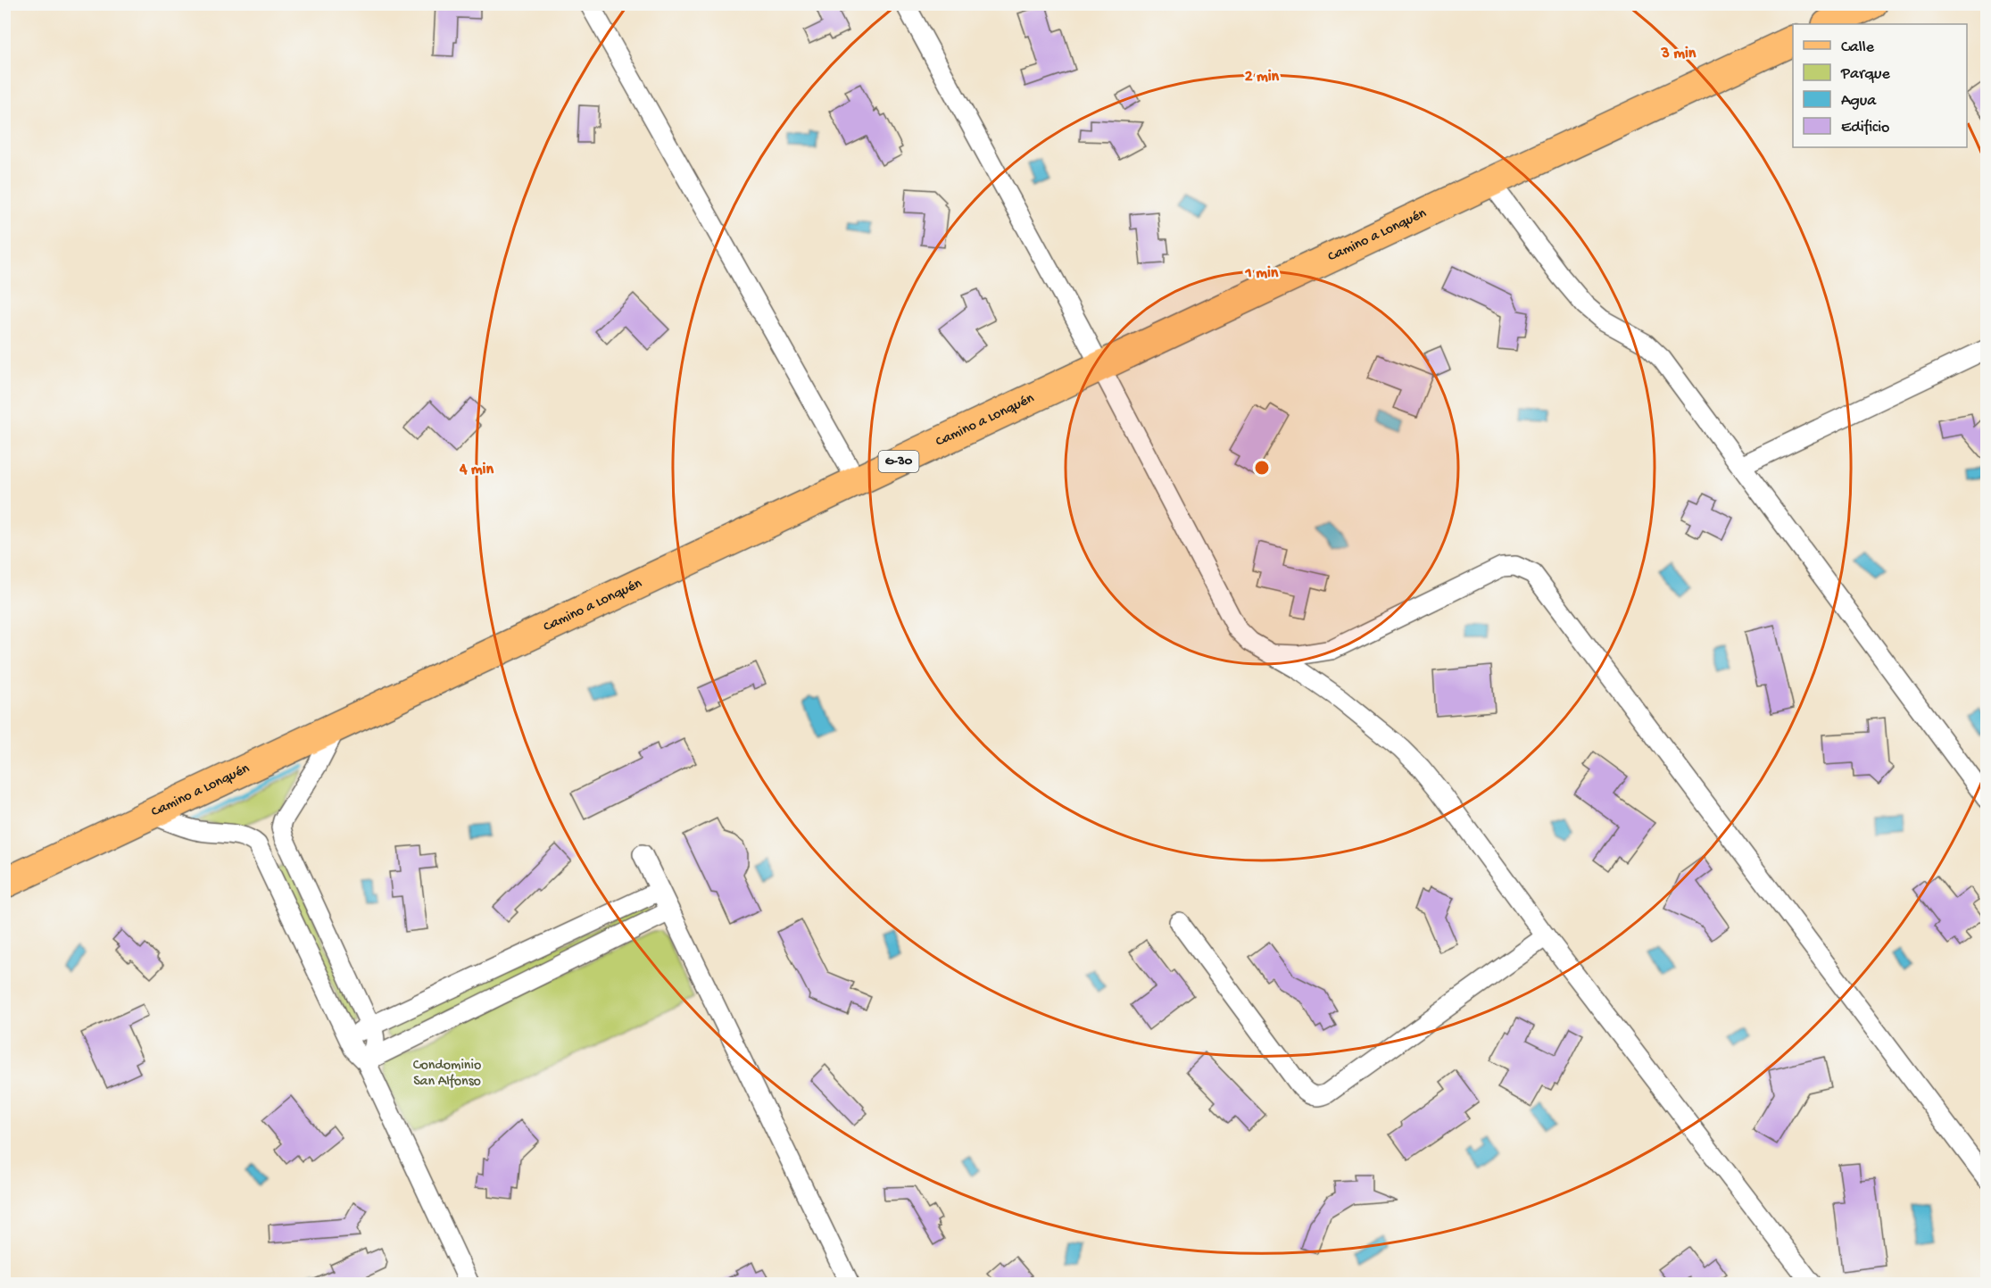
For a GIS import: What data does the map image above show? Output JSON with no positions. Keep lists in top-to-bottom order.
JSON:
{
  "streets": {
    "main road": ["Camino a Lonquén", "G-30"]
  },
  "parks": ["Condominio San Alfonso"],
  "legend": [
    "Calle",
    "Parque",
    "Agua",
    "Edificio"
  ],
  "rings": [
    "3 min",
    "2 min",
    "1 min",
    "4 min"
  ]
}
